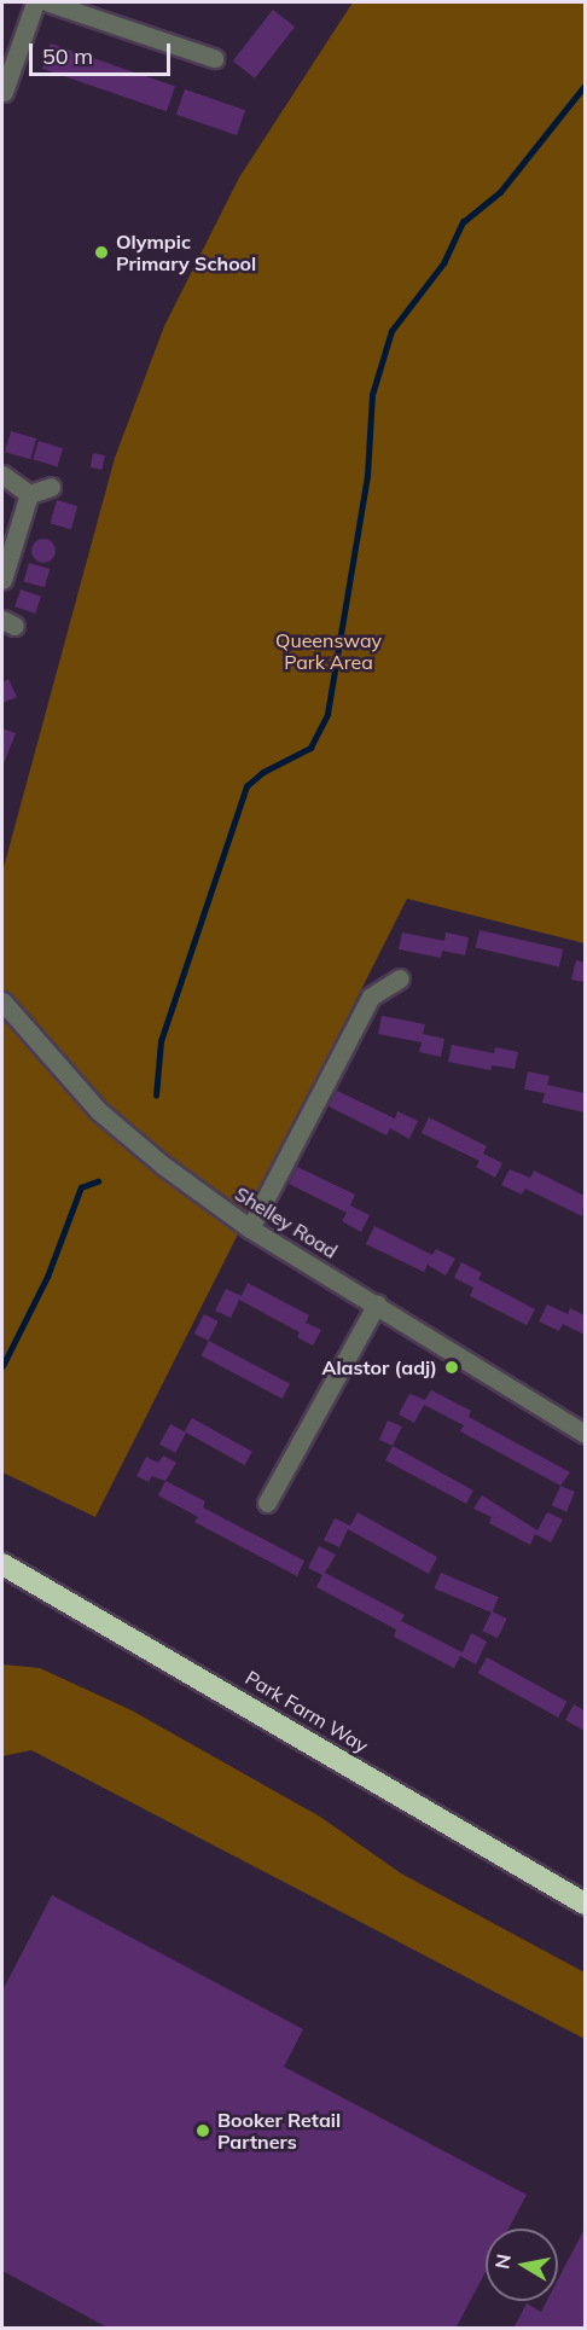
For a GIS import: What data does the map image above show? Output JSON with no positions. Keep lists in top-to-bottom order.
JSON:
{
  "streets": {
    "highway": ["Park Farm Way"],
    "street": ["Shelley Road"]
  },
  "parks": ["Queensway Park Area"],
  "places": ["Olympic Primary School", "Alastor (adj)", "Booker Retail Partners"],
  "scale_bar": "50 m",
  "north": "left"
}
